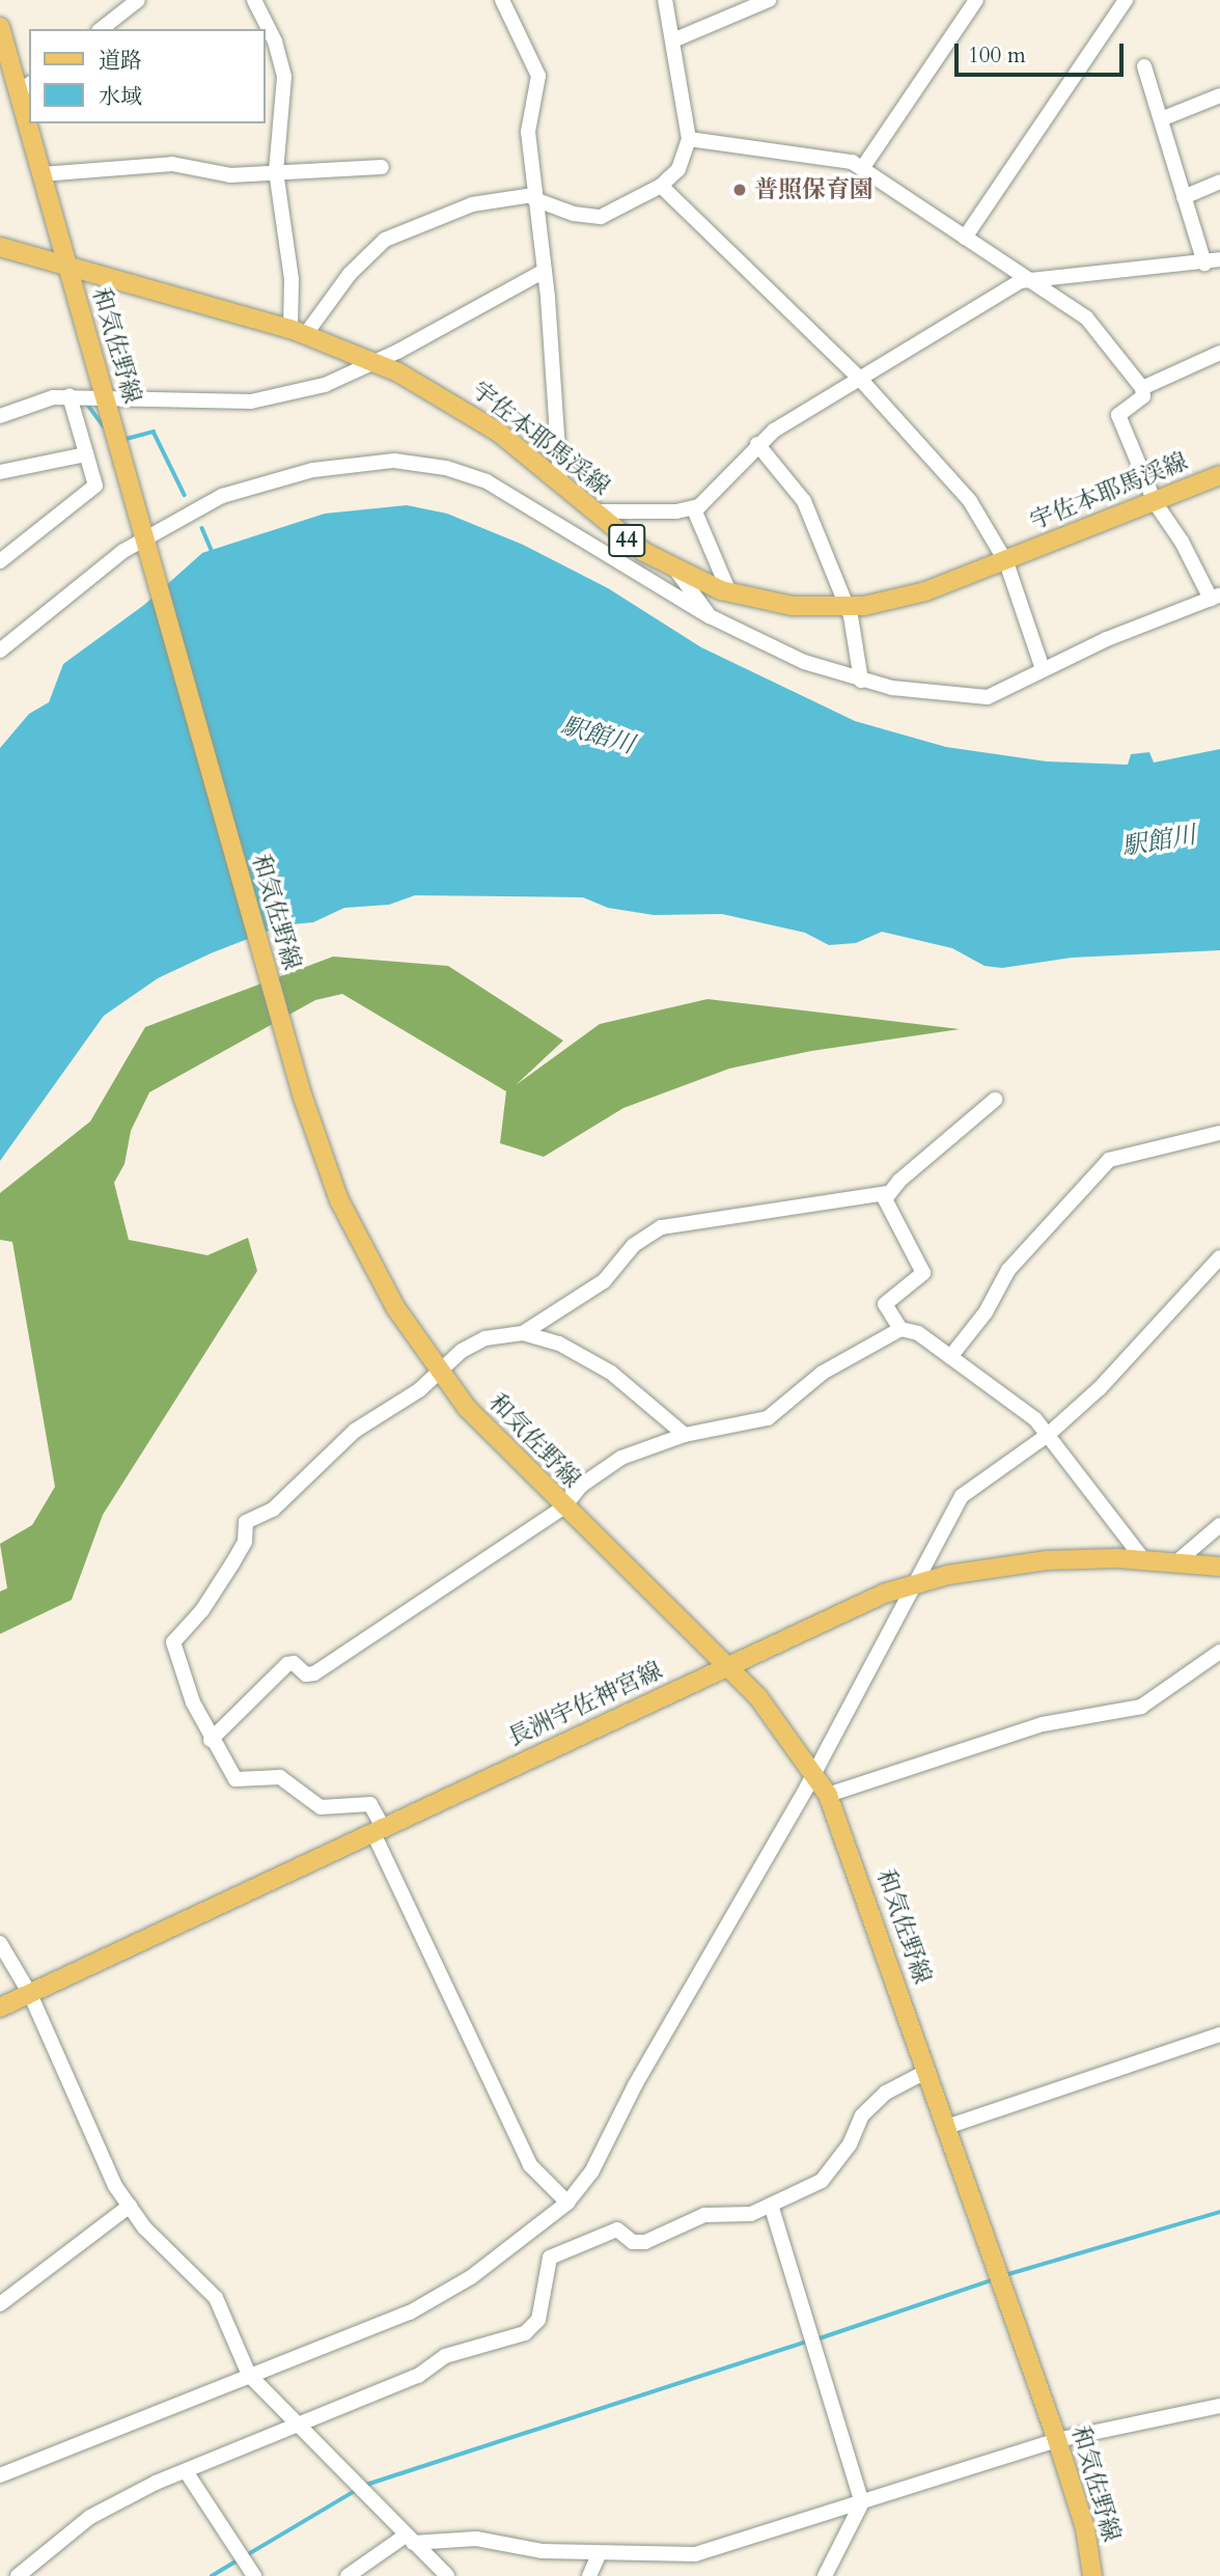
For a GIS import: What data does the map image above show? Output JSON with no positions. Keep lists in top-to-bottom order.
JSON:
{
  "streets": {
    "main road": [
      "和気佐野線",
      "宇佐本耶馬渓線",
      "44",
      "長洲宇佐神宮線"
    ]
  },
  "crossings": [
    ["和気佐野線", "宇佐本耶馬渓線"],
    ["和気佐野線", "長洲宇佐神宮線"]
  ],
  "water": ["駅館川"],
  "places": ["普照保育園"],
  "legend": ["道路", "水域"],
  "scale_bar": "100 m"
}
